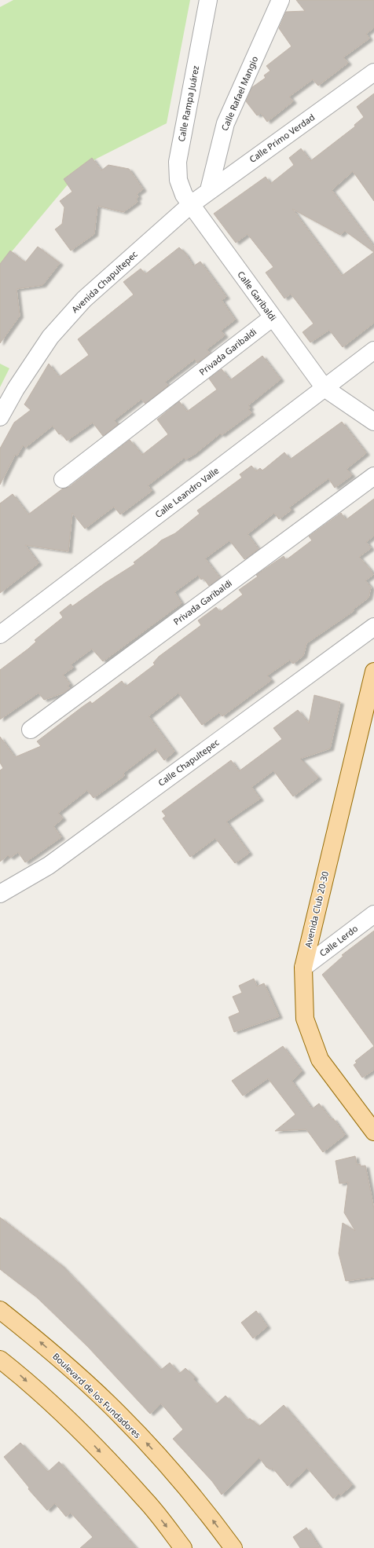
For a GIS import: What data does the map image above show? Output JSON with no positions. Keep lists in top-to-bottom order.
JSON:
{
  "streets": {
    "main road": ["Avenida Club 20-30", "Boulevard de los Fundadores"],
    "street": [
      "Calle Rafael Mangio",
      "Calle Rampa Juárez",
      "Calle Primo Verdad",
      "Avenida Chapultepec",
      "Calle Garibaldi",
      "Privada Garibaldi",
      "Calle Leandro Valle",
      "Calle Chapultepec",
      "Calle Lerdo"
    ]
  },
  "crossings": [
    ["Calle Rafael Mangio", "Calle Primo Verdad"],
    ["Calle Rampa Juárez", "Calle Primo Verdad"],
    ["Calle Rampa Juárez", "Avenida Chapultepec"],
    ["Calle Rampa Juárez", "Calle Garibaldi"],
    ["Calle Primo Verdad", "Avenida Chapultepec"],
    ["Calle Primo Verdad", "Calle Garibaldi"],
    ["Avenida Chapultepec", "Calle Garibaldi"],
    ["Calle Garibaldi", "Privada Garibaldi"],
    ["Calle Garibaldi", "Calle Leandro Valle"],
    ["Avenida Club 20-30", "Calle Lerdo"]
  ]
}
